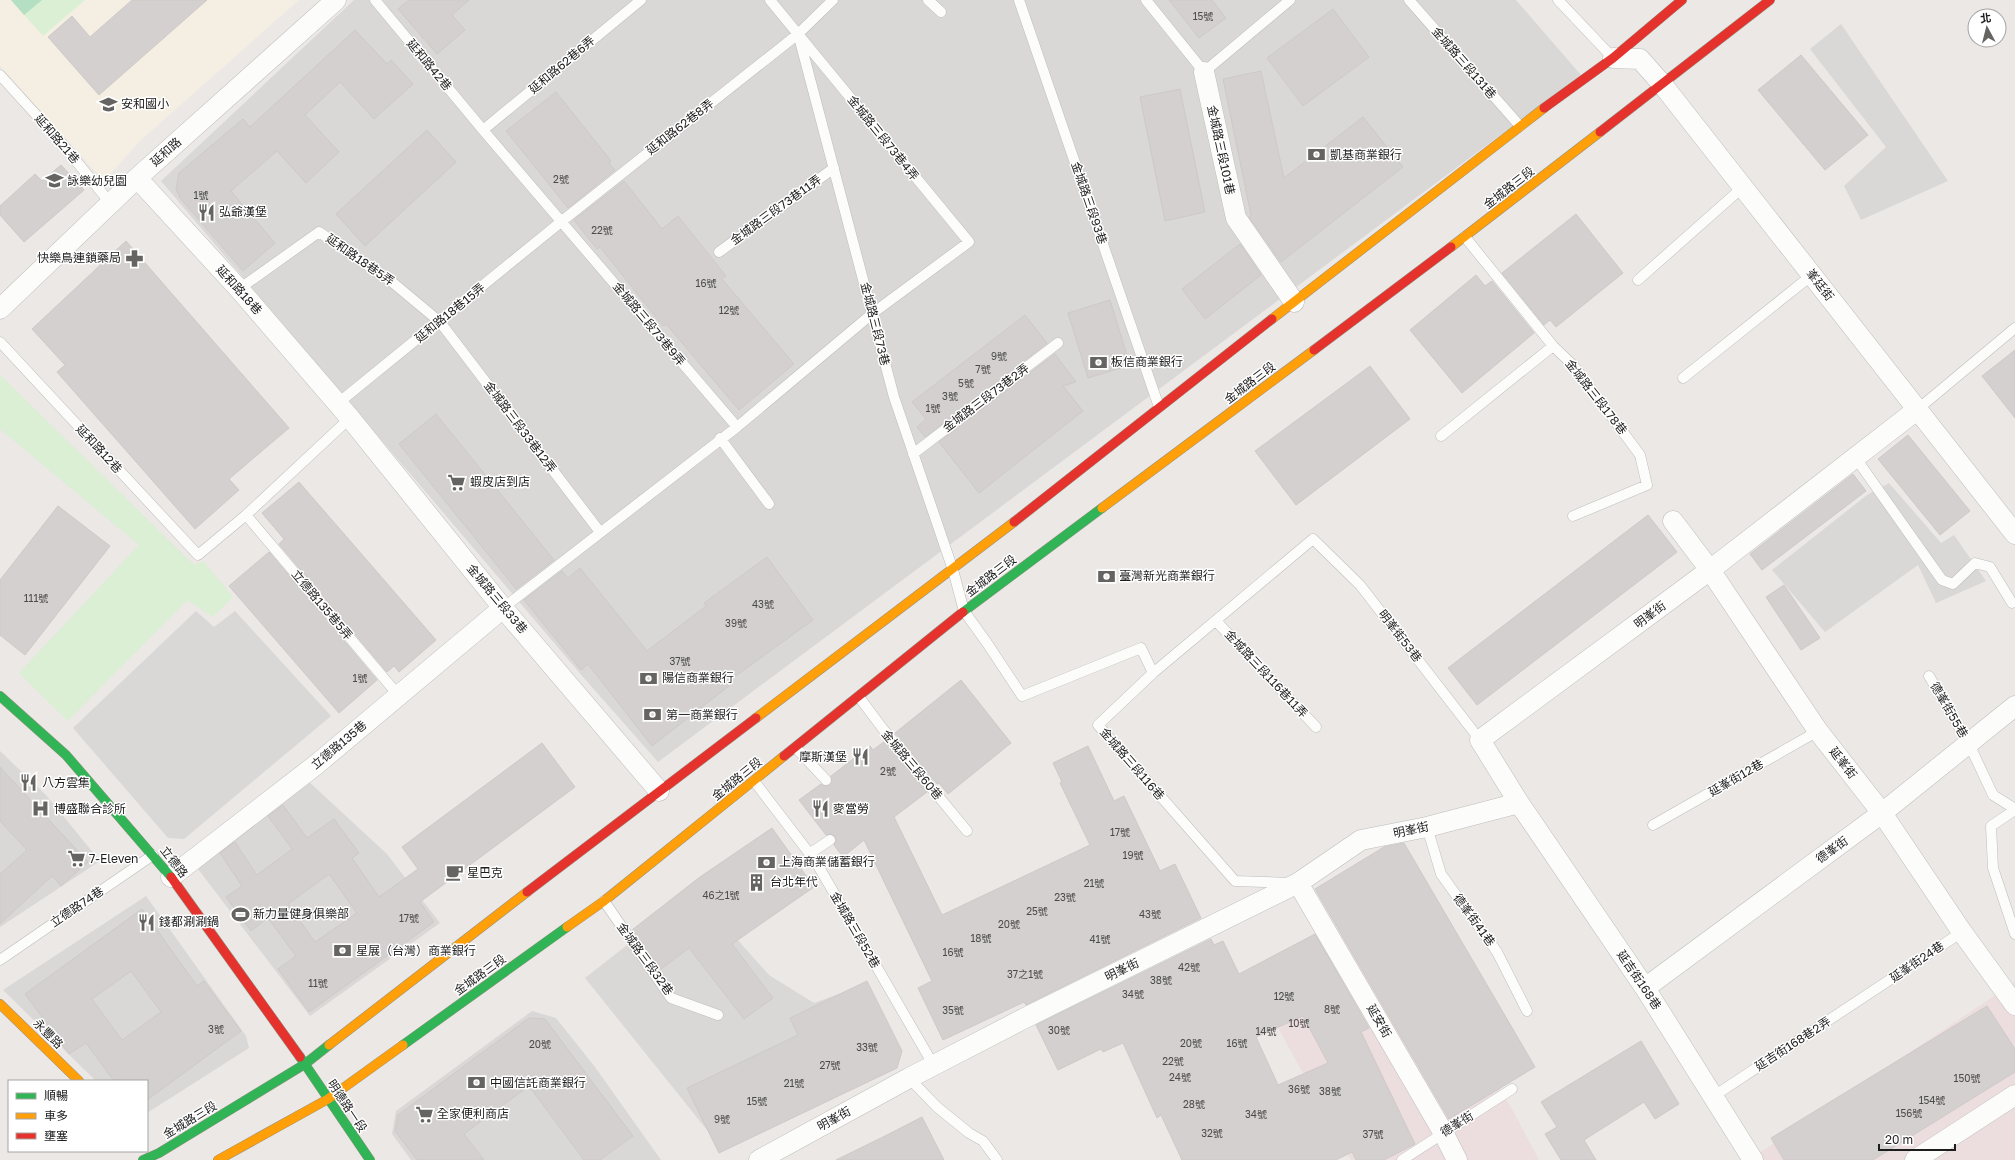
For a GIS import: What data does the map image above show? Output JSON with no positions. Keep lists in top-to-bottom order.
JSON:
{
  "streets": {
    "main road": [
      "金城路三段",
      "立德路",
      "永豐路",
      "明德路一段"
    ],
    "street": [
      "金城路三段101巷",
      "延和路",
      "峯廷街",
      "延和路18巷",
      "金城路三段33巷",
      "明峯街",
      "立德路135巷",
      "延峯街",
      "德峯街",
      "延吉街168巷",
      "延安街"
    ],
    "lane": [
      "金城路三段131巷",
      "延和路42巷",
      "延和路62巷6弄",
      "延和路62巷8弄",
      "金城路三段73巷4弄",
      "延和路21巷",
      "金城路三段93巷",
      "金城路三段73巷11弄",
      "延和路18巷5弄",
      "延和路18巷15弄",
      "金城路三段73巷9弄",
      "金城路三段73巷",
      "金城路三段178巷",
      "金城路三段73巷2弄",
      "金城路三段33巷12弄",
      "延和路12巷",
      "立德路135巷5弄",
      "明峯街53巷",
      "金城路三段116巷11弄",
      "德峯街55巷",
      "金城路三段116巷",
      "金城路三段60巷",
      "延峯街12巷",
      "立德路74巷",
      "德峯街41巷",
      "金城路三段52巷",
      "金城路三段32巷",
      "延峯街24巷",
      "延吉街168巷2弄"
    ]
  },
  "crossings": [
    ["金城路三段131巷", "金城路三段"],
    ["延和路42巷", "延和路62巷6弄"],
    ["延和路42巷", "延和路62巷8弄"],
    ["延和路42巷", "延和路18巷15弄"],
    ["延和路42巷", "金城路三段73巷9弄"],
    ["延和路62巷8弄", "金城路三段73巷4弄"],
    ["延和路62巷8弄", "延和路18巷15弄"],
    ["延和路62巷8弄", "金城路三段73巷9弄"],
    ["延和路62巷8弄", "金城路三段73巷"],
    ["金城路三段73巷4弄", "金城路三段73巷"],
    ["延和路21巷", "延和路"],
    ["金城路三段101巷", "金城路三段"],
    ["延和路", "延和路18巷"],
    ["金城路三段", "金城路三段93巷"],
    ["金城路三段", "峯廷街"],
    ["金城路三段", "金城路三段73巷"],
    ["金城路三段", "金城路三段178巷"],
    ["金城路三段", "金城路三段33巷"],
    ["金城路三段", "金城路三段60巷"],
    ["金城路三段", "立德路"],
    ["金城路三段", "金城路三段52巷"],
    ["金城路三段", "金城路三段32巷"],
    ["金城路三段", "明德路一段"],
    ["金城路三段73巷11弄", "金城路三段73巷"],
    ["延和路18巷5弄", "延和路18巷"],
    ["延和路18巷5弄", "延和路18巷15弄"],
    ["延和路18巷5弄", "金城路三段33巷12弄"],
    ["峯廷街", "明峯街"],
    ["延和路18巷", "延和路18巷15弄"],
    ["延和路18巷", "金城路三段33巷"],
    ["延和路18巷15弄", "金城路三段73巷9弄"],
    ["延和路18巷15弄", "金城路三段33巷12弄"],
    ["延和路18巷15弄", "延和路12巷"],
    ["延和路18巷15弄", "金城路三段33巷"],
    ["延和路18巷15弄", "立德路135巷5弄"],
    ["金城路三段73巷", "金城路三段73巷2弄"],
    ["金城路三段33巷", "立德路135巷"],
    ["立德路135巷5弄", "立德路135巷"],
    ["明峯街", "明峯街53巷"],
    ["明峯街", "延峯街"],
    ["明峯街", "金城路三段116巷"],
    ["明峯街", "德峯街41巷"],
    ["明峯街", "金城路三段52巷"],
    ["明峯街", "延吉街168巷"],
    ["明峯街", "延安街"],
    ["明峯街53巷", "金城路三段116巷11弄"],
    ["金城路三段116巷11弄", "金城路三段116巷"],
    ["德峯街55巷", "德峯街"],
    ["立德路135巷", "立德路"],
    ["延峯街", "延峯街12巷"],
    ["延峯街", "德峯街"],
    ["延峯街", "延峯街24巷"],
    ["金城路三段116巷", "延安街"],
    ["德峯街", "延吉街168巷"],
    ["德峯街", "延安街"],
    ["立德路", "立德路74巷"],
    ["立德路", "明德路一段"],
    ["延峯街24巷", "延吉街168巷2弄"],
    ["延吉街168巷", "延吉街168巷2弄"]
  ],
  "places": {
    "school or university": ["安和國小", "詠樂幼兒園"],
    "bank": [
      "凱基商業銀行",
      "板信商業銀行",
      "臺灣新光商業銀行",
      "陽信商業銀行",
      "第一商業銀行",
      "上海商業儲蓄銀行",
      "星展（台灣）商業銀行",
      "中國信託商業銀行"
    ],
    "restaurant": [
      "弘爺漢堡",
      "摩斯漢堡",
      "八方雲集",
      "麥當勞",
      "錢都涮涮鍋"
    ],
    "pharmacy": ["快樂鳥連鎖藥局"],
    "supermarket": ["蝦皮店到店", "7-Eleven", "全家便利商店"],
    "hospital": ["博盛聯合診所"],
    "cafe": ["星巴克"],
    "building": ["台北年代"],
    "sports": ["新力量健身俱樂部"]
  },
  "house_numbers": [
    "15號",
    "2號",
    "1號",
    "22號",
    "16號",
    "12號",
    "9號",
    "7號",
    "5號",
    "3號",
    "1號",
    "111號",
    "43號",
    "39號",
    "37號",
    "1號",
    "2號",
    "17號",
    "19號",
    "21號",
    "46之1號",
    "23號",
    "25號",
    "43號",
    "17號",
    "20號",
    "18號",
    "41號",
    "16號",
    "42號",
    "37之1號",
    "38號",
    "11號",
    "34號",
    "12號",
    "8號",
    "35號",
    "10號",
    "3號",
    "30號",
    "14號",
    "20號",
    "16號",
    "20號",
    "33號",
    "22號",
    "27號",
    "24號",
    "150號",
    "21號",
    "36號",
    "38號",
    "154號",
    "15號",
    "28號",
    "156號",
    "34號",
    "9號",
    "32號",
    "37號"
  ],
  "legend": ["順暢", "車多", "壅塞"],
  "scale_bar": "20 m",
  "north": "top"
}
